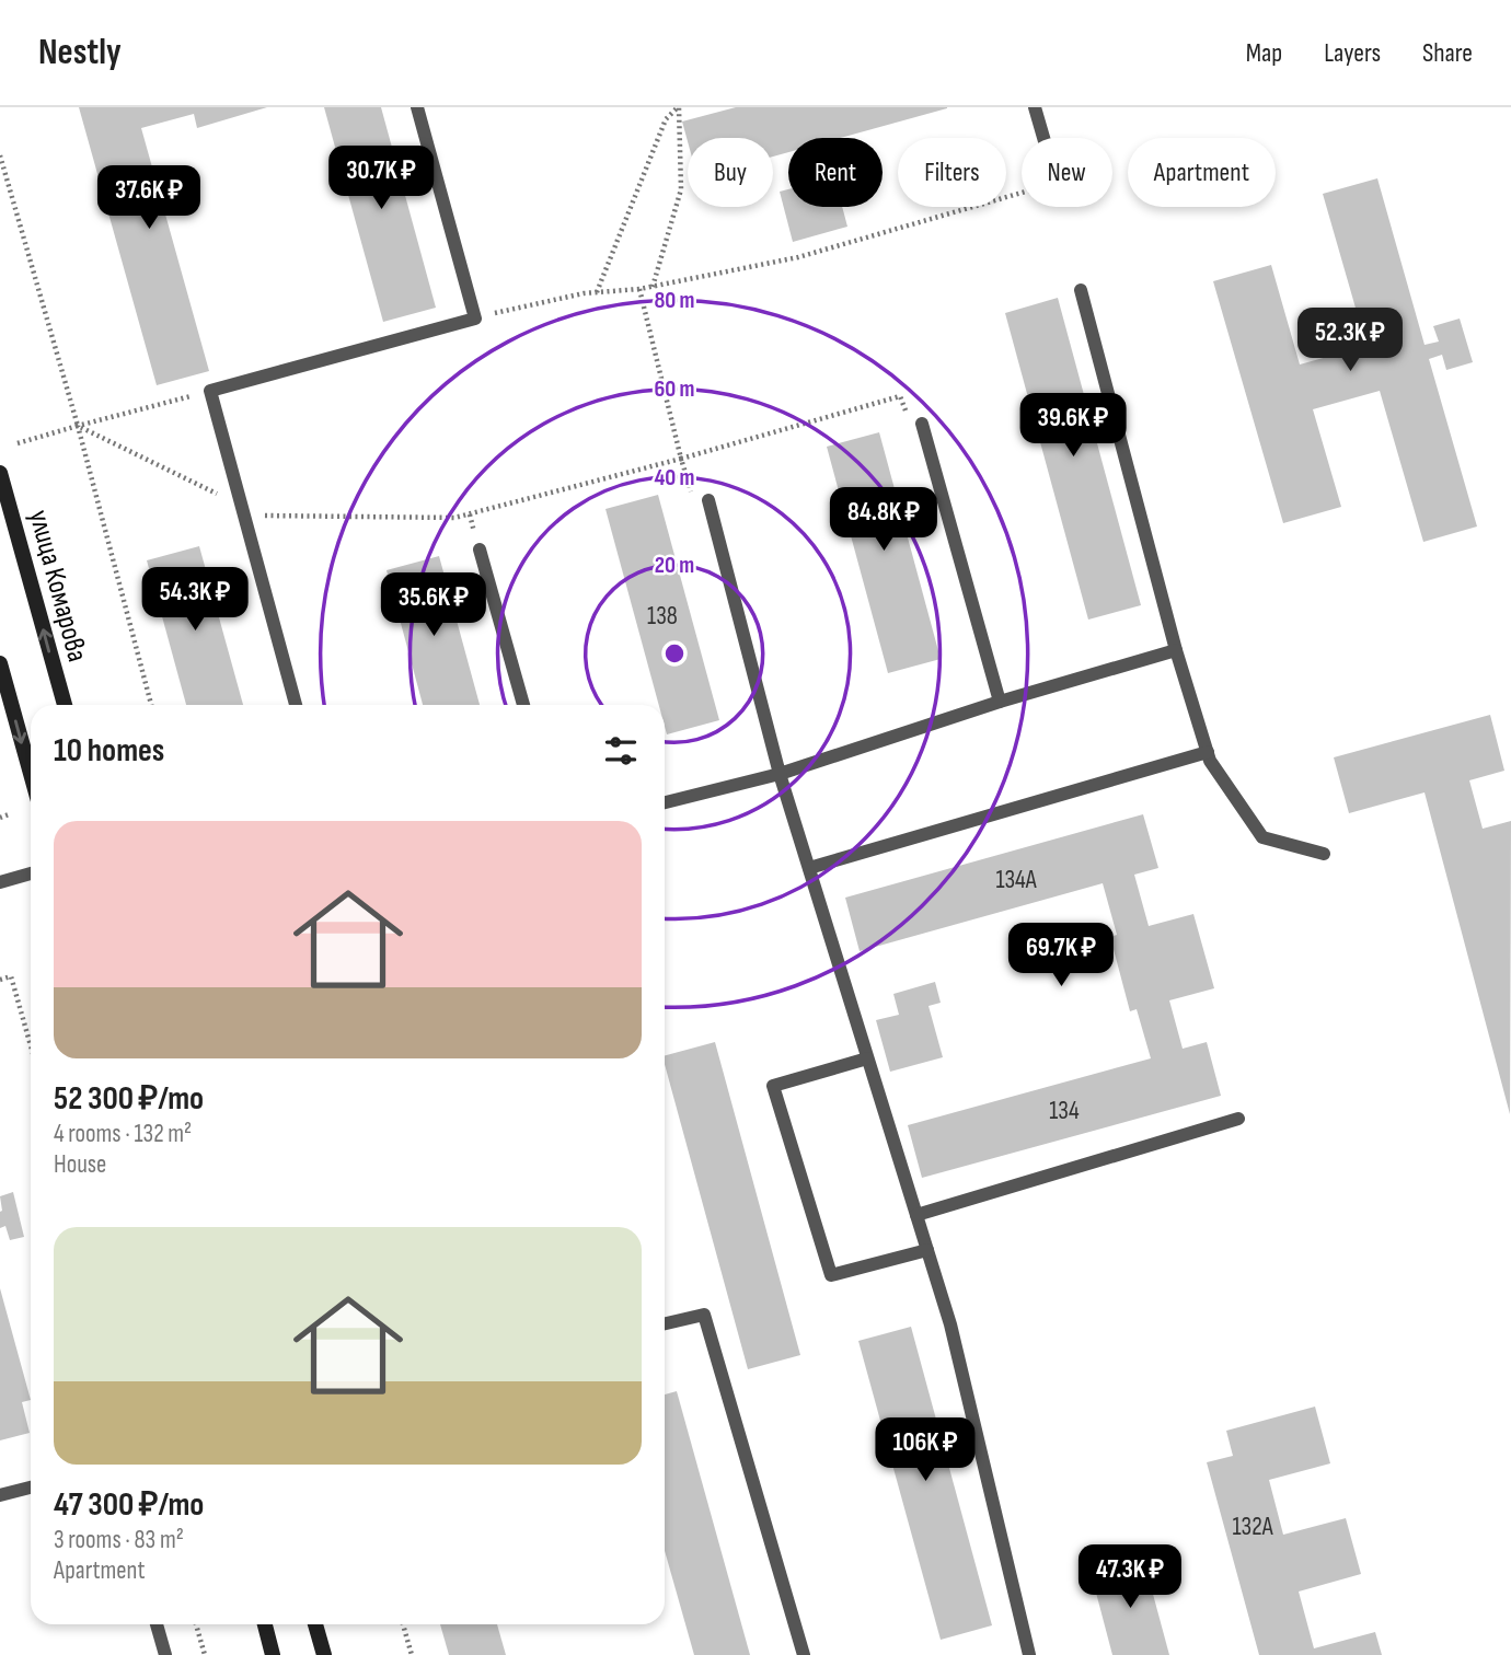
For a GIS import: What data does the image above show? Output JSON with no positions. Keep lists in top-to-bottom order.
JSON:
{
  "streets": {
    "main road": ["улица Комарова"]
  },
  "one_way": ["улица Комарова"],
  "house_numbers": [
    "138",
    "134А",
    "134",
    "132А"
  ],
  "page": {
    "header": "Nestly",
    "nav": ["Map", "Layers", "Share"],
    "chip": [
      "Buy",
      "Rent",
      "Filters",
      "New",
      "Apartment"
    ],
    "price": [
      "30.7K ₽",
      "37.6K ₽",
      "52.3K ₽",
      "39.6K ₽",
      "84.8K ₽",
      "54.3K ₽",
      "35.6K ₽",
      "69.7K ₽",
      "106K ₽",
      "47.3K ₽"
    ],
    "heading": "10 homes",
    "list": [
      {
        "name": "52 300 ₽/mo",
        "note": "4 rooms · 132 m² · House"
      },
      {
        "name": "47 300 ₽/mo",
        "note": "3 rooms · 83 m² · Apartment"
      }
    ]
  },
  "rings": [
    "80 m",
    "60 m",
    "40 m",
    "20 m"
  ]
}
